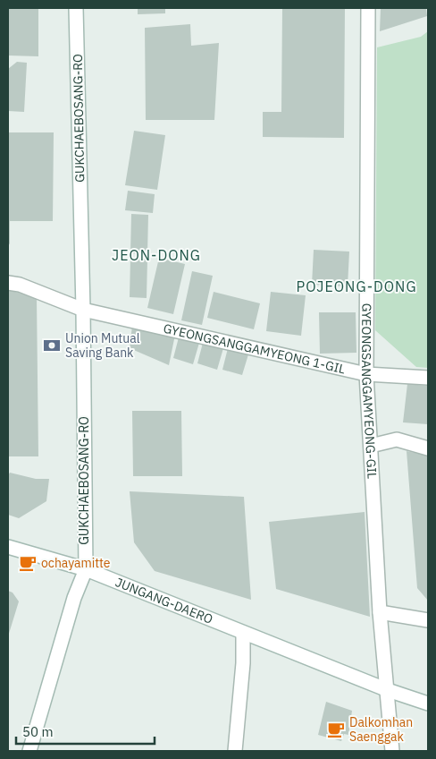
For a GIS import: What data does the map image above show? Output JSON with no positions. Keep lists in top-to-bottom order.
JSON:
{
  "streets": {
    "street": [
      "GUKCHAEBOSANG-RO",
      "GYEONGSANGGAMYEONG 1-GIL",
      "GYEONGSANGGAMYEONG-GIL",
      "JUNGANG-DAERO"
    ]
  },
  "crossings": [
    ["GUKCHAEBOSANG-RO", "GYEONGSANGGAMYEONG 1-GIL"],
    ["GUKCHAEBOSANG-RO", "JUNGANG-DAERO"],
    ["GYEONGSANGGAMYEONG 1-GIL", "GYEONGSANGGAMYEONG-GIL"],
    ["GYEONGSANGGAMYEONG-GIL", "JUNGANG-DAERO"]
  ],
  "districts": ["JEON-DONG", "POJEONG-DONG"],
  "places": {
    "bank": ["Union Mutual Saving Bank"],
    "cafe": ["ochayamitte", "Dalkomhan Saenggak"]
  },
  "scale_bar": "50 m"
}
